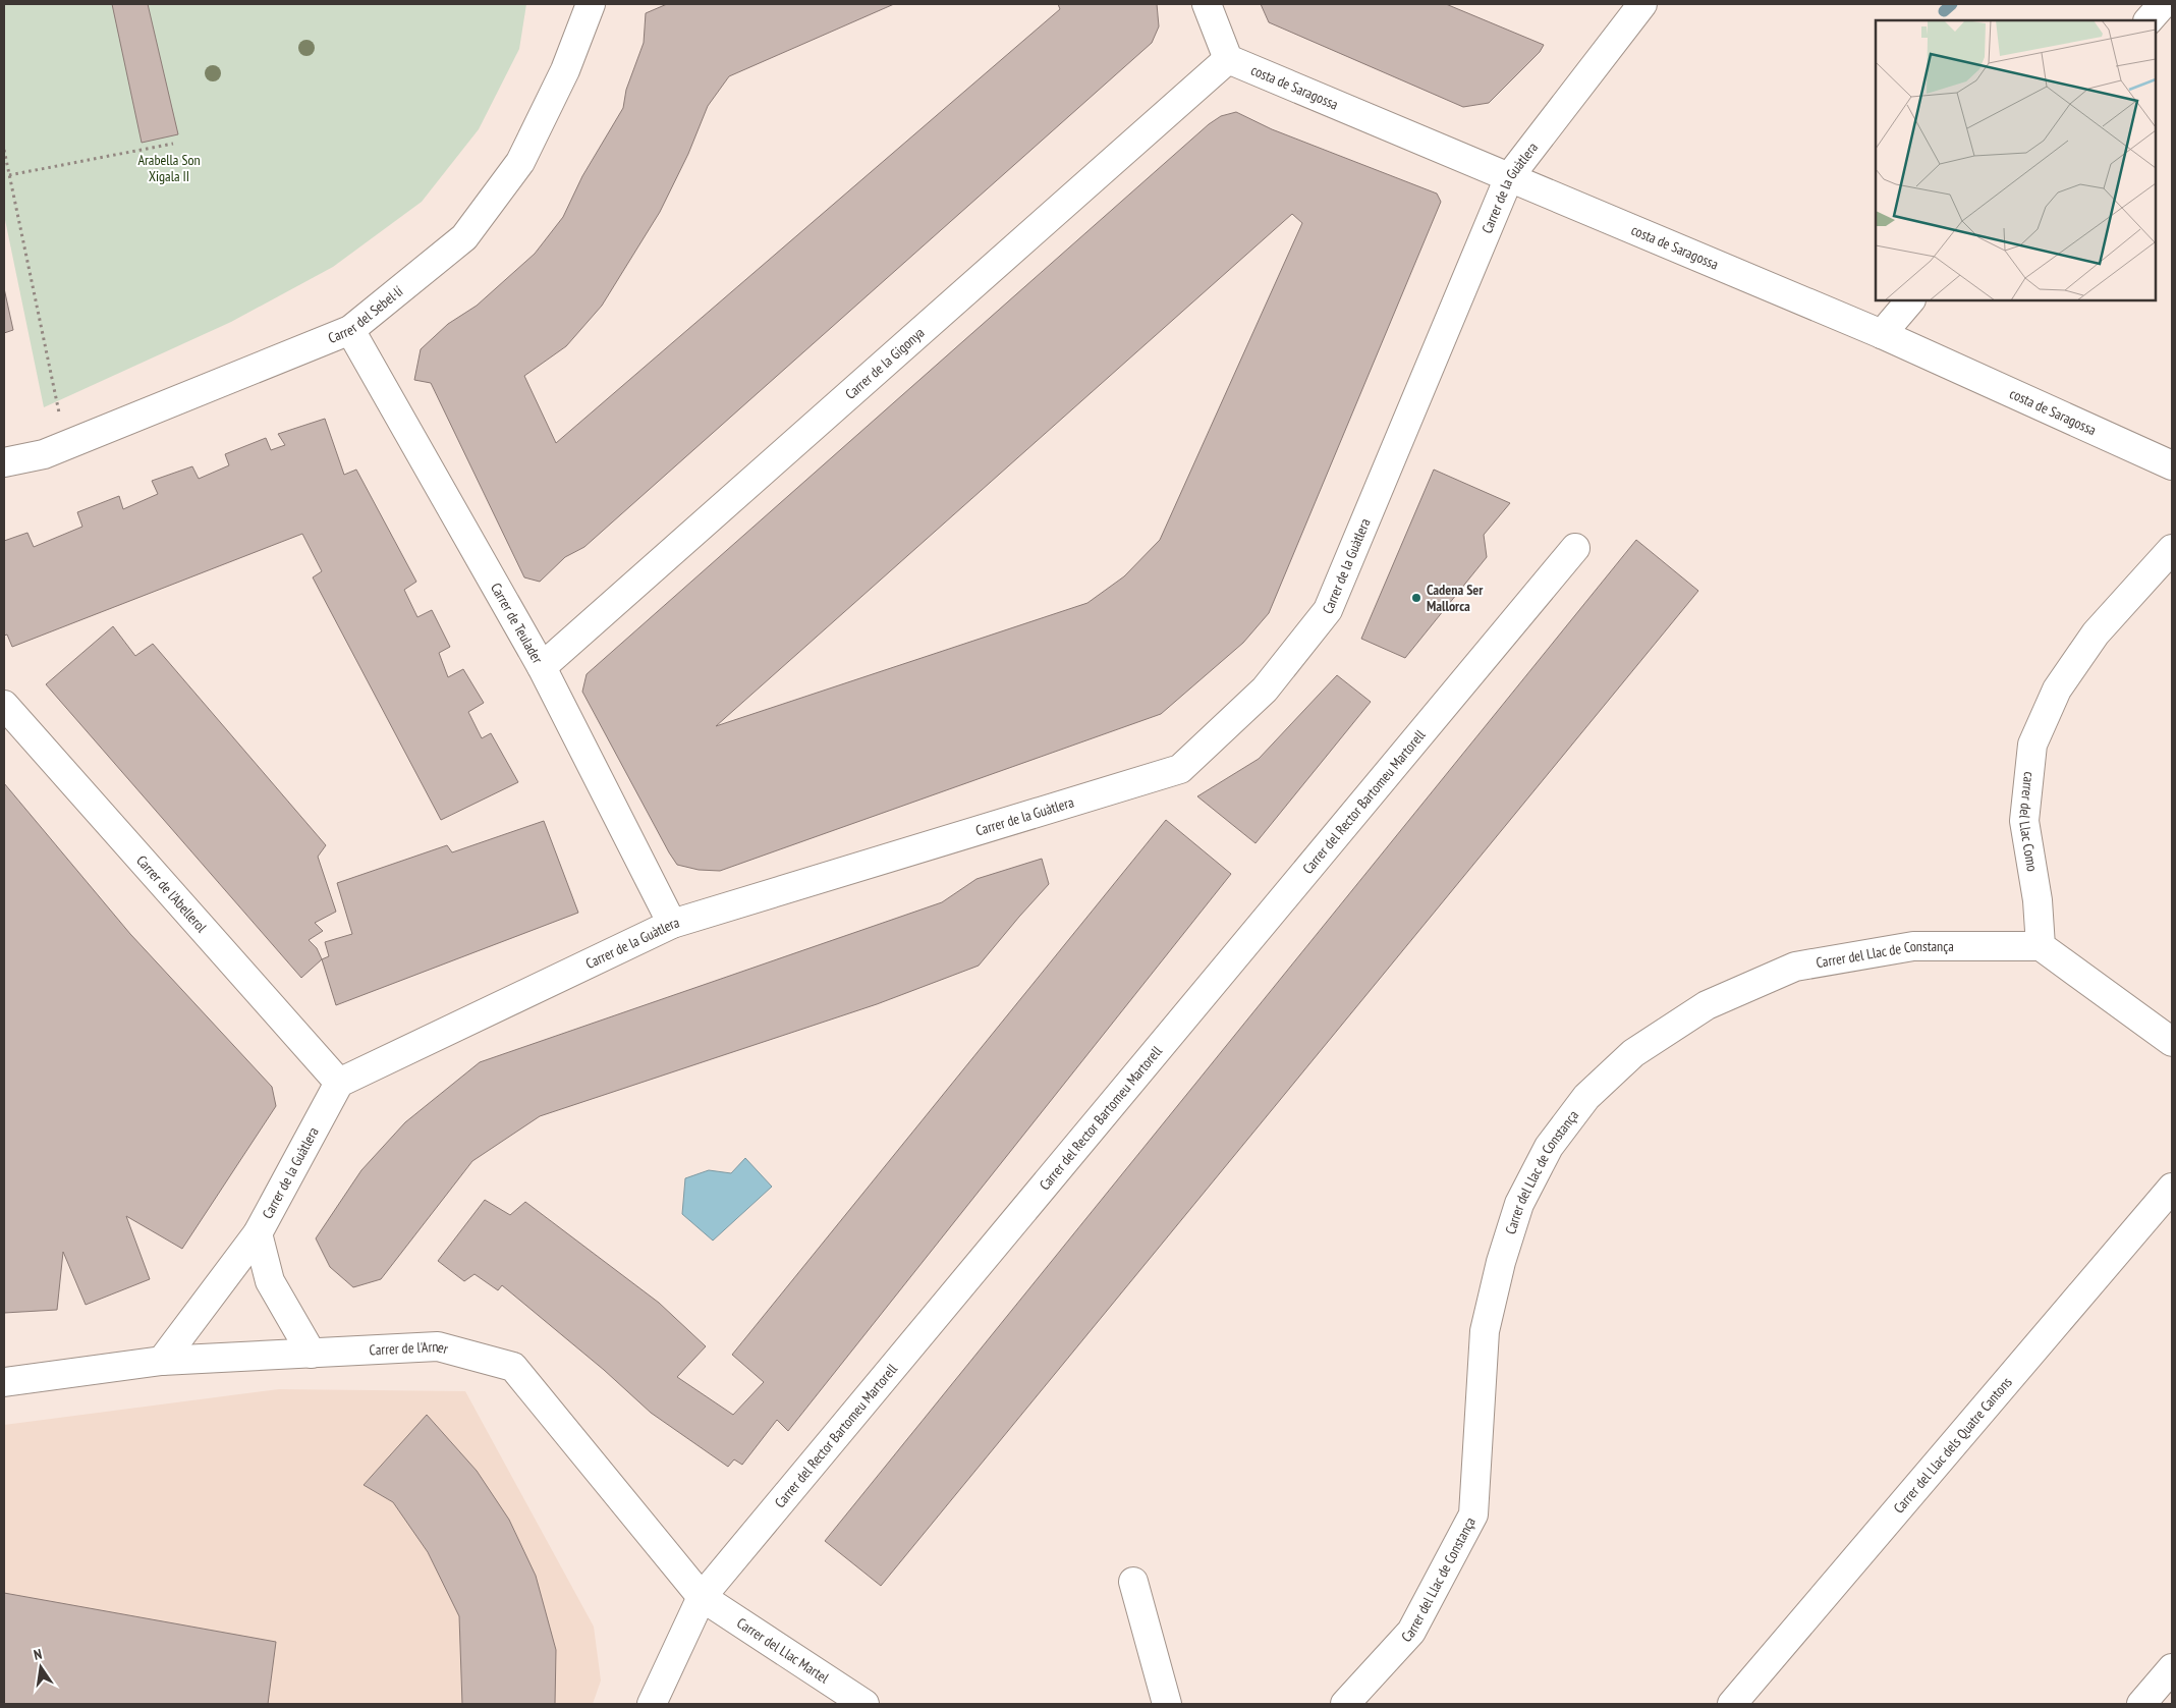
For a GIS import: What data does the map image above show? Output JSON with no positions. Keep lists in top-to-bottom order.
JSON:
{
  "streets": {
    "street": [
      "costa de Saragossa",
      "Carrer de la Guàtlera",
      "Carrer del Sebel·lí",
      "Carrer de la Gigonya",
      "Carrer de Teulader",
      "Carrer del Rector Bartomeu Martorell",
      "carrer del Llac Como",
      "Carrer de l'Abellerol",
      "Carrer del Llac de Constança",
      "Carrer de l'Arner",
      "Carrer del Llac dels Quatre Cantons",
      "Carrer del Llac Martel"
    ]
  },
  "crossings": [
    ["costa de Saragossa", "Carrer de la Guàtlera"],
    ["costa de Saragossa", "Carrer de la Gigonya"],
    ["Carrer de la Guàtlera", "Carrer de Teulader"],
    ["Carrer de la Guàtlera", "Carrer de l'Abellerol"],
    ["Carrer de la Guàtlera", "Carrer de l'Arner"],
    ["Carrer del Sebel·lí", "Carrer de Teulader"],
    ["Carrer de la Gigonya", "Carrer de Teulader"],
    ["Carrer del Rector Bartomeu Martorell", "Carrer de l'Arner"],
    ["Carrer del Rector Bartomeu Martorell", "Carrer del Llac Martel"],
    ["carrer del Llac Como", "Carrer del Llac de Constança"],
    ["Carrer de l'Arner", "Carrer del Llac Martel"]
  ],
  "parks": ["Arabella Son Xigala II"],
  "places": ["Cadena Ser Mallorca"],
  "north": "top"
}
